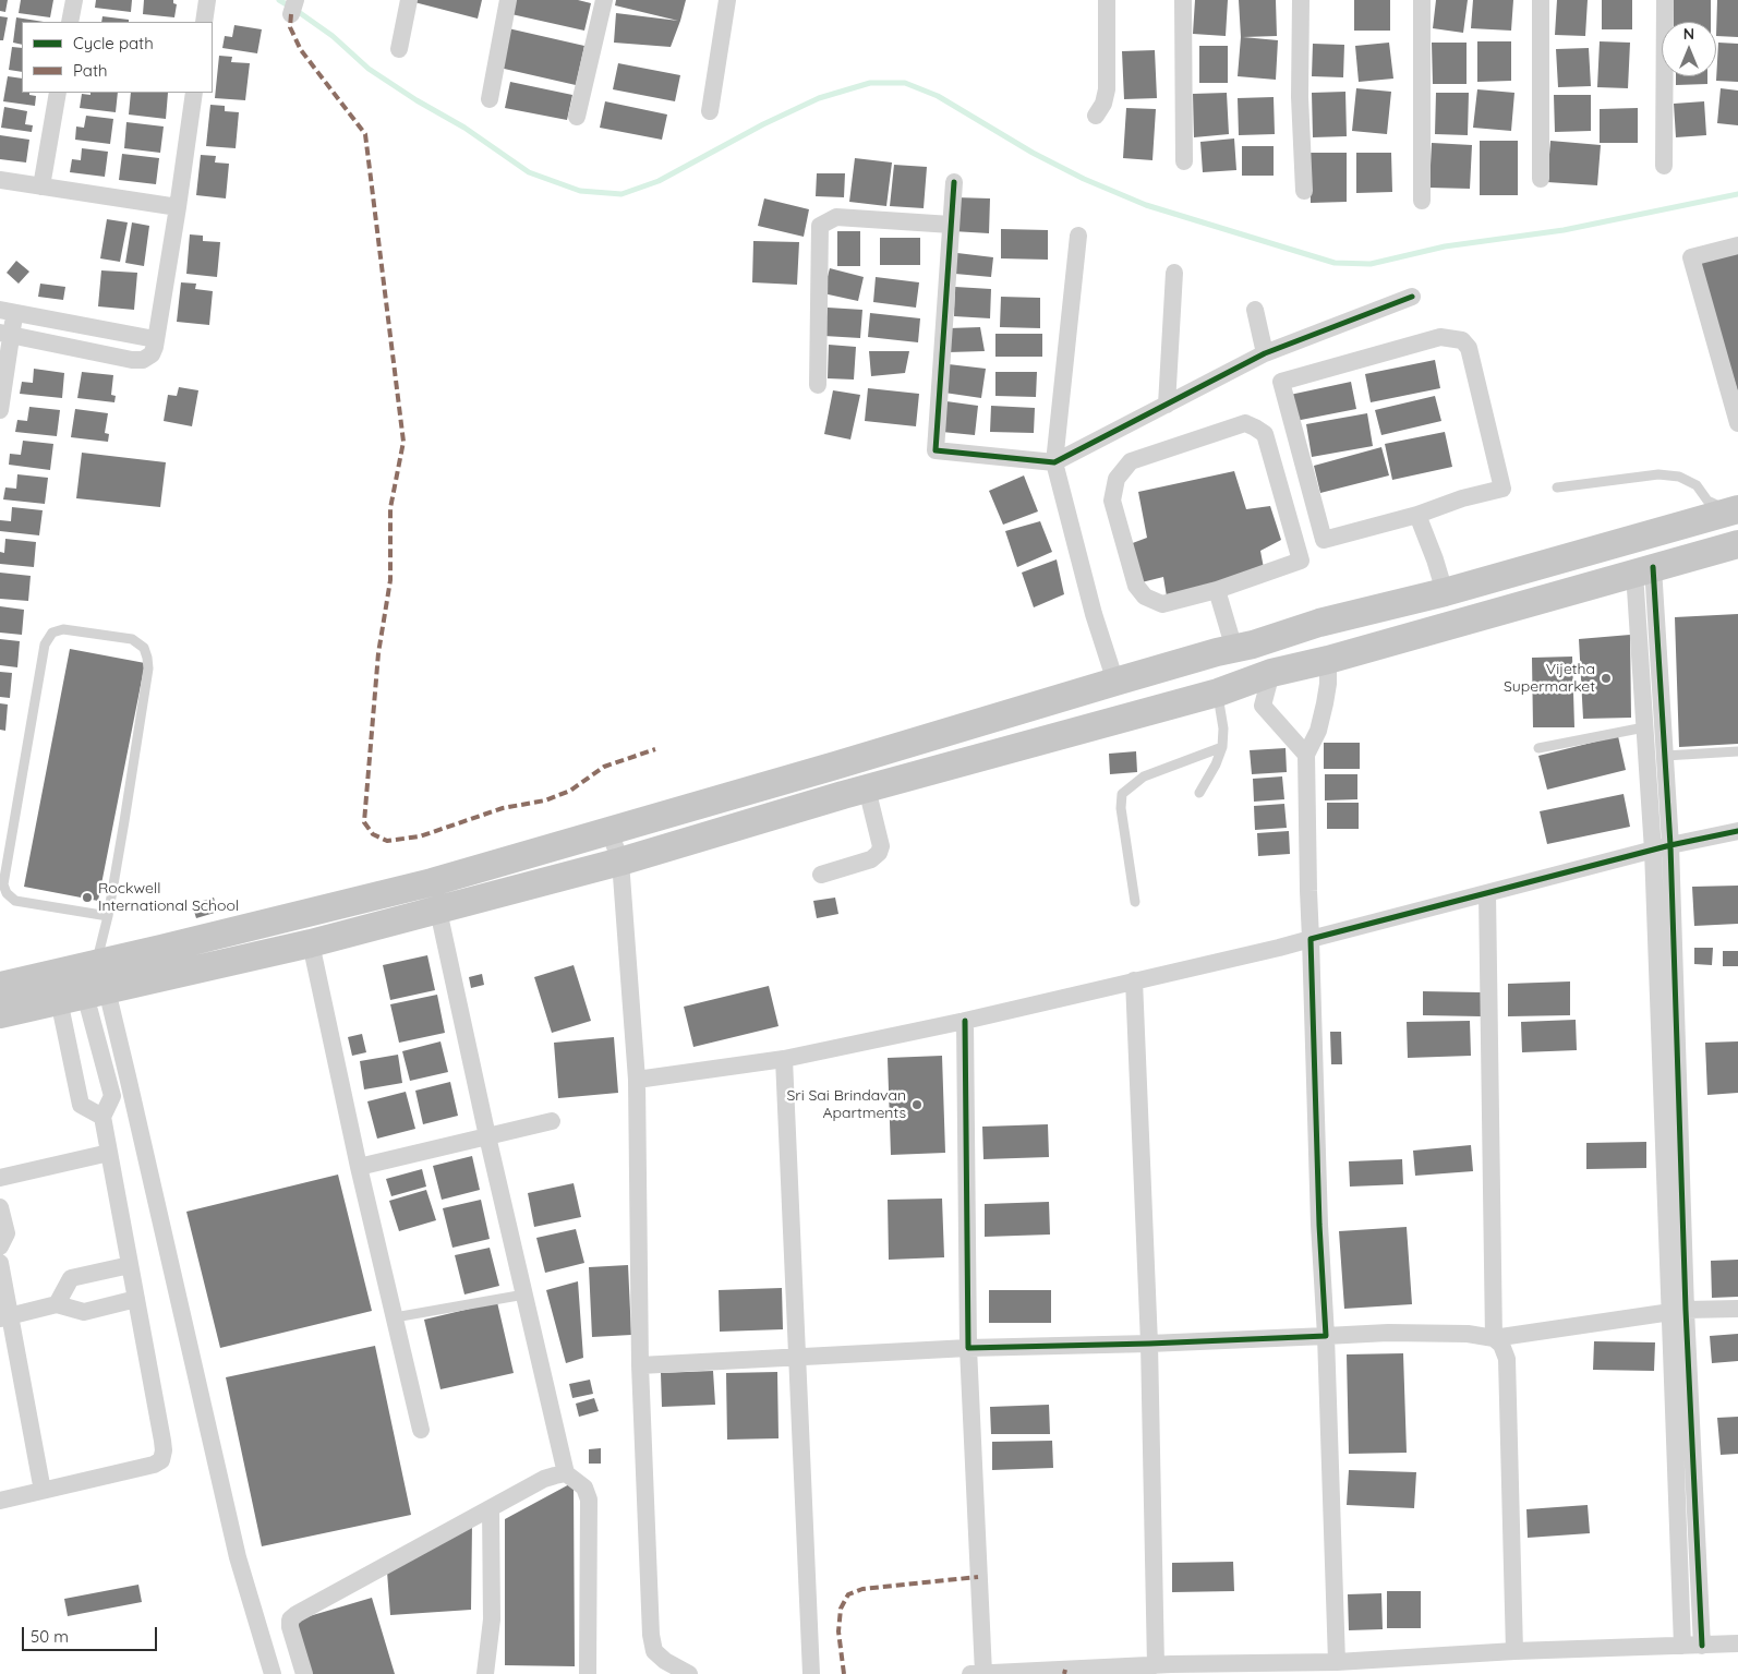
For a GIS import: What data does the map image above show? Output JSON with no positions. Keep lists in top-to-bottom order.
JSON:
{
  "places": ["Vijetha Supermarket", "Rockwell International School", "Sri Sai Brindavan Apartments"],
  "legend": ["Cycle path", "Path"],
  "scale_bar": "50 m",
  "north": "top"
}
